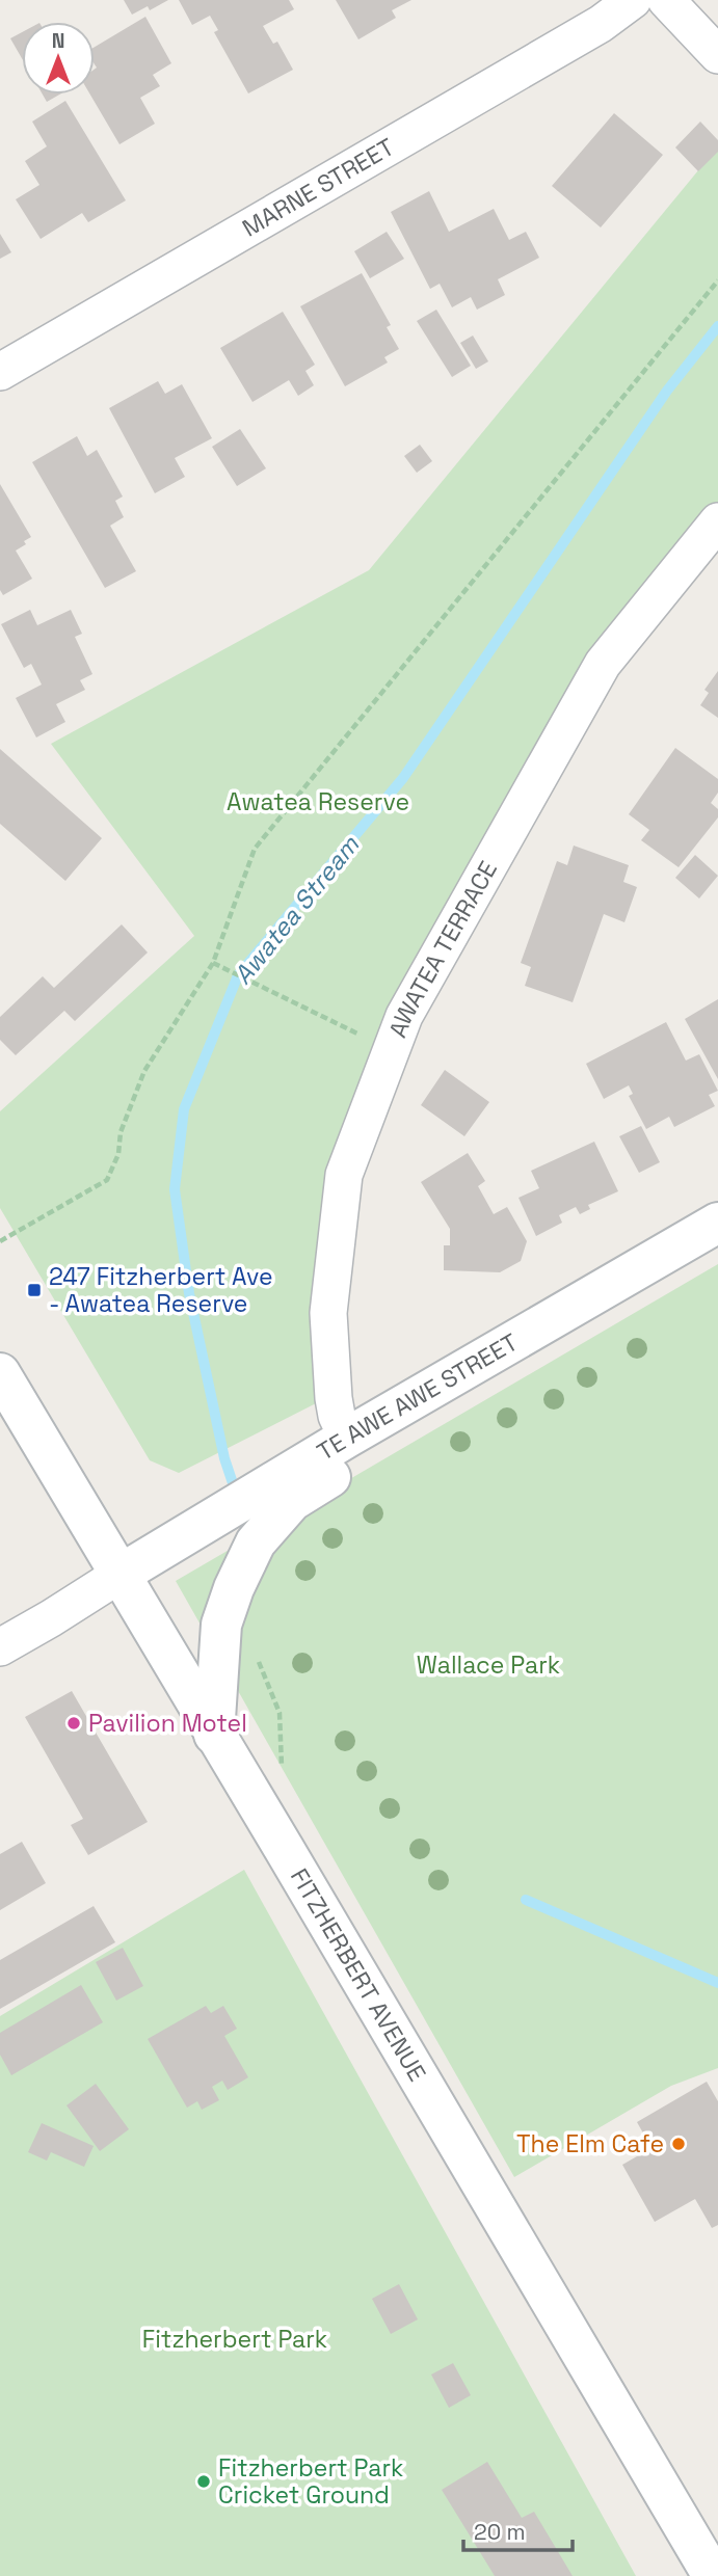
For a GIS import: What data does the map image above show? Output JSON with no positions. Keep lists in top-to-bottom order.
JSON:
{
  "streets": {
    "main road": ["TE AWE AWE STREET", "FITZHERBERT AVENUE"],
    "street": ["MARNE STREET", "AWATEA TERRACE"]
  },
  "crossings": [
    ["AWATEA TERRACE", "TE AWE AWE STREET"],
    ["TE AWE AWE STREET", "FITZHERBERT AVENUE"]
  ],
  "water": ["Awatea Stream"],
  "parks": ["Awatea Reserve", "Wallace Park", "Fitzherbert Park"],
  "places": {
    "transit": ["247 Fitzherbert Ave - Awatea Reserve"],
    "other": ["Pavilion Motel", "The Elm Cafe", "Fitzherbert Park Cricket Ground"]
  },
  "scale_bar": "20 m",
  "north": "top"
}
